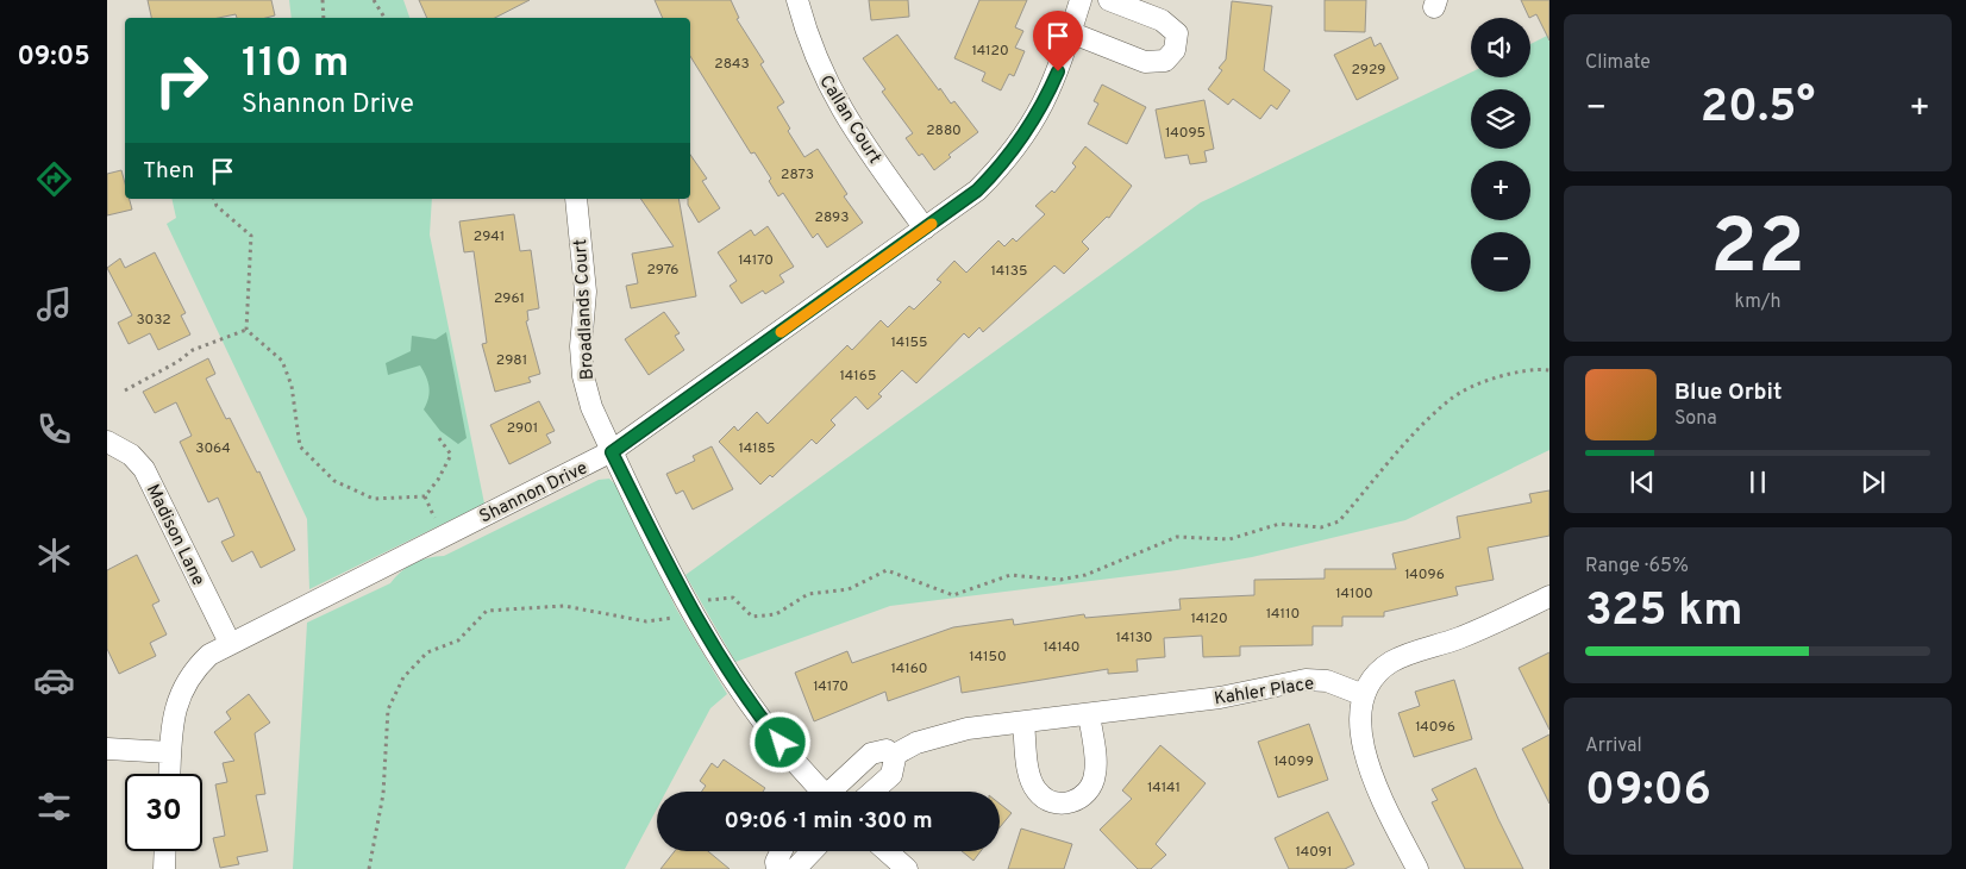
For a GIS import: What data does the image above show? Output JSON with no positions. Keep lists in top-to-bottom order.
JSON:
{
  "streets": {
    "street": [
      "Callan Court",
      "Broadlands Court",
      "Shannon Drive",
      "Madison Lane",
      "Kahler Place"
    ]
  },
  "crossings": [
    ["Callan Court", "Shannon Drive"],
    ["Broadlands Court", "Shannon Drive"],
    ["Shannon Drive", "Madison Lane"]
  ],
  "house_numbers": [
    "14120",
    "2843",
    "2929",
    "2880",
    "14095",
    "2873",
    "2893",
    "2941",
    "14170",
    "2976",
    "14135",
    "2961",
    "3032",
    "14155",
    "2981",
    "14165",
    "2901",
    "3064",
    "14185",
    "14096",
    "14100",
    "14110",
    "14120",
    "14130",
    "14140",
    "14150",
    "14160",
    "14170",
    "14096",
    "14099",
    "14141",
    "14091"
  ],
  "page": {
    "tabs": "09:05",
    "tile": [
      "Climate",
      ["22", "km/h"],
      ["Range · 65%", "325 km"],
      ["Arrival", "09:06"]
    ],
    "map_buttons": ["+", "−"],
    "turn": ["110 m", "Shannon Drive"],
    "heat": ["−", "20.5°", "+"],
    "then": "Then",
    "song": ["Blue Orbit", "Sona"],
    "limit": "30",
    "trip": "09:06 · 1 min · 300 m"
  }
}
